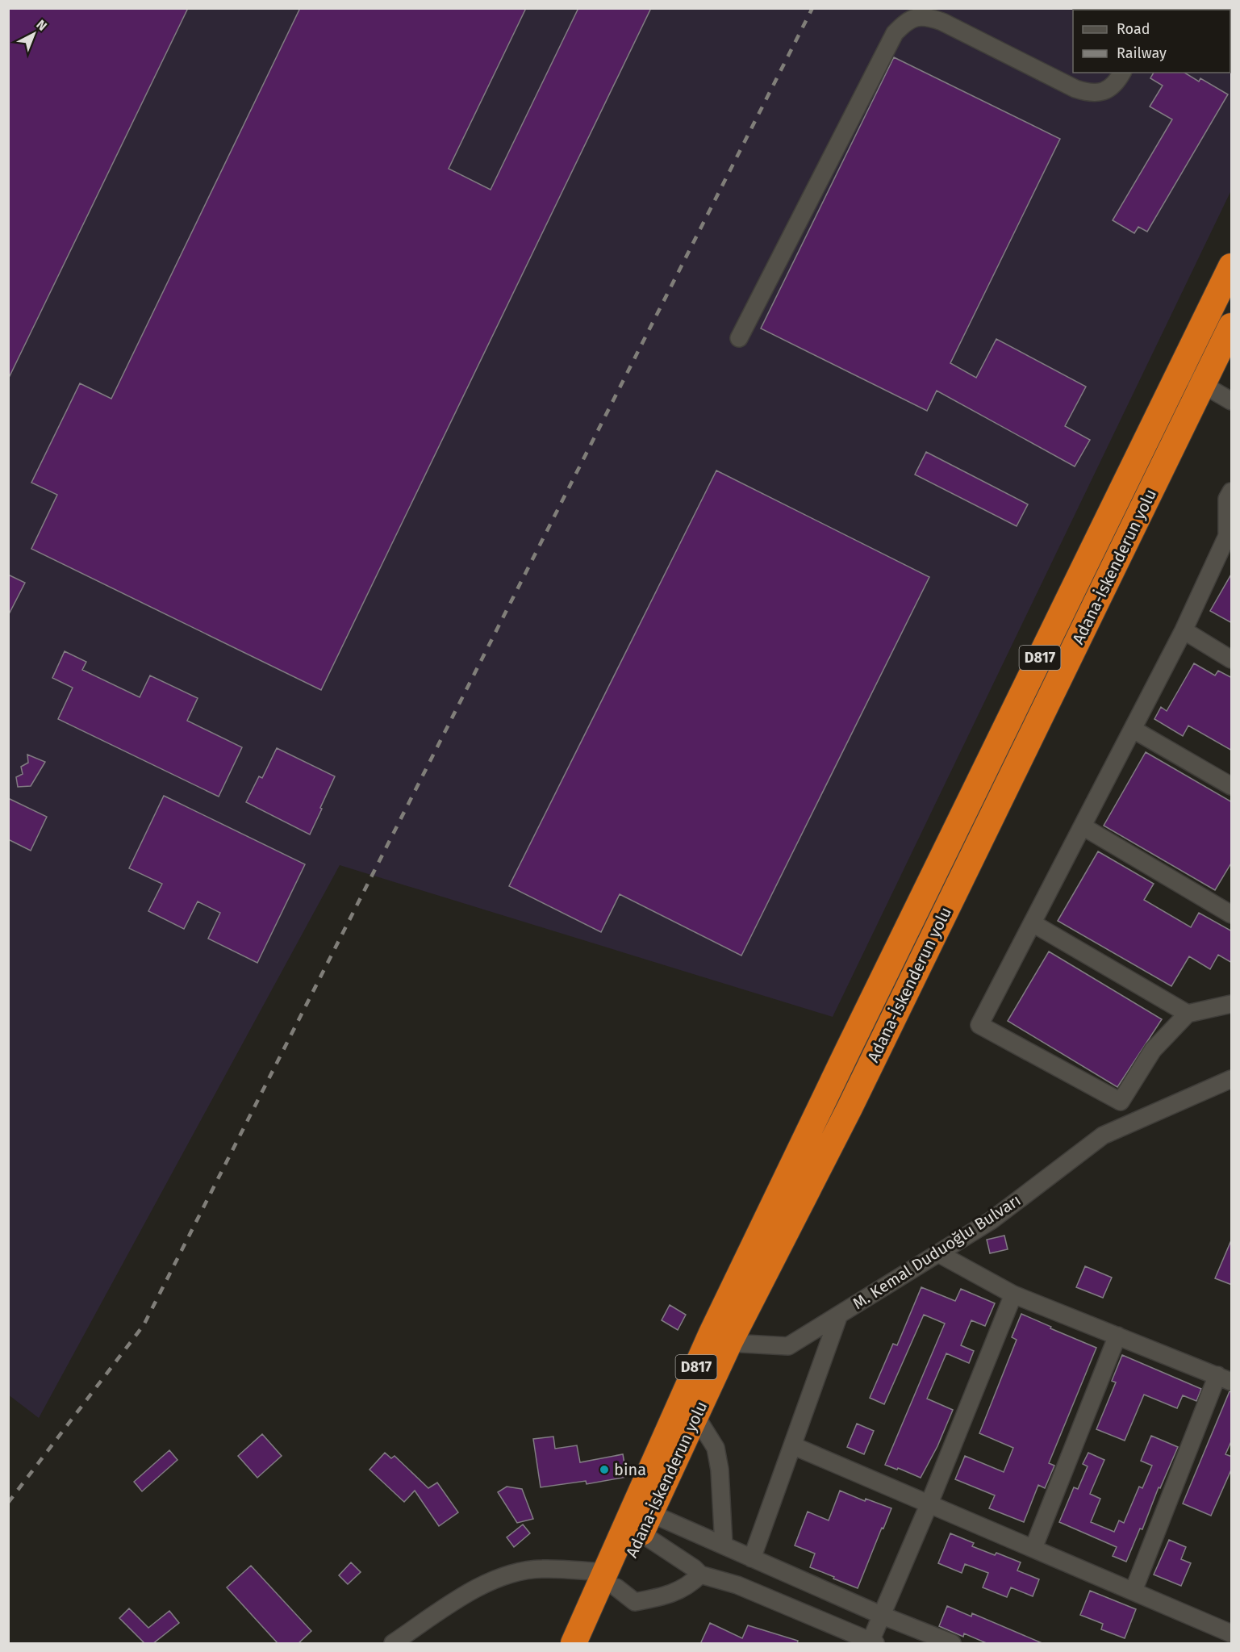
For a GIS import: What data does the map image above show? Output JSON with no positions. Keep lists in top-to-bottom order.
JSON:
{
  "streets": {
    "highway": ["Adana-İskenderun yolu", "D817"],
    "street": ["M. Kemal Duduoğlu Bulvarı"]
  },
  "crossings": [
    ["Adana-İskenderun yolu", "D817"],
    ["Adana-İskenderun yolu", "M. Kemal Duduoğlu Bulvarı"],
    ["D817", "M. Kemal Duduoğlu Bulvarı"]
  ],
  "places": ["bina"],
  "legend": ["Road", "Railway"],
  "north": "top right"
}
